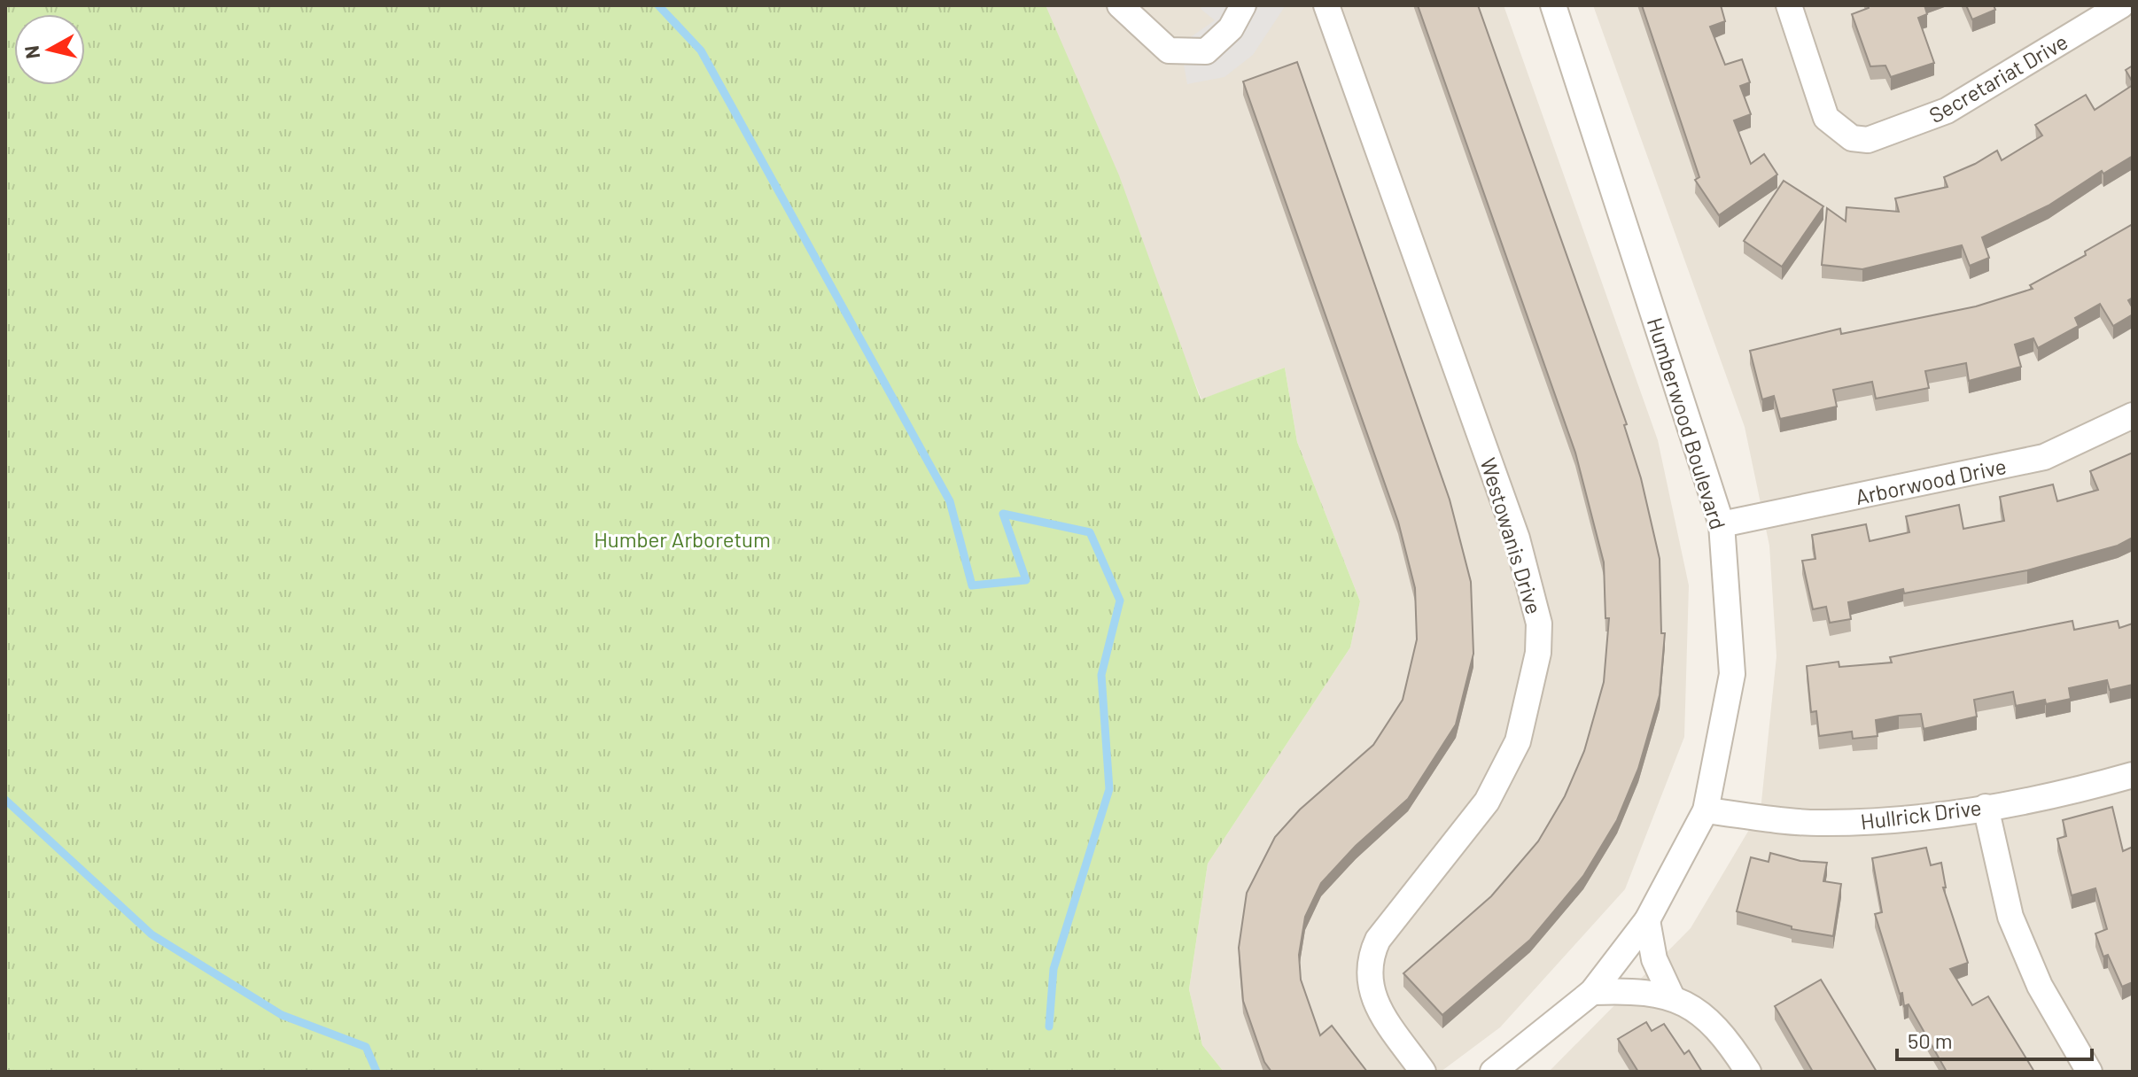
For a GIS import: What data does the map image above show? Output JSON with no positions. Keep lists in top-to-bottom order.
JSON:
{
  "streets": {
    "street": [
      "Secretariat Drive",
      "Humberwood Boulevard",
      "Arborwood Drive",
      "Westowanis Drive",
      "Hullrick Drive"
    ]
  },
  "crossings": [
    ["Humberwood Boulevard", "Arborwood Drive"],
    ["Humberwood Boulevard", "Hullrick Drive"]
  ],
  "parks": ["Humber Arboretum"],
  "scale_bar": "50 m",
  "north": "left"
}
